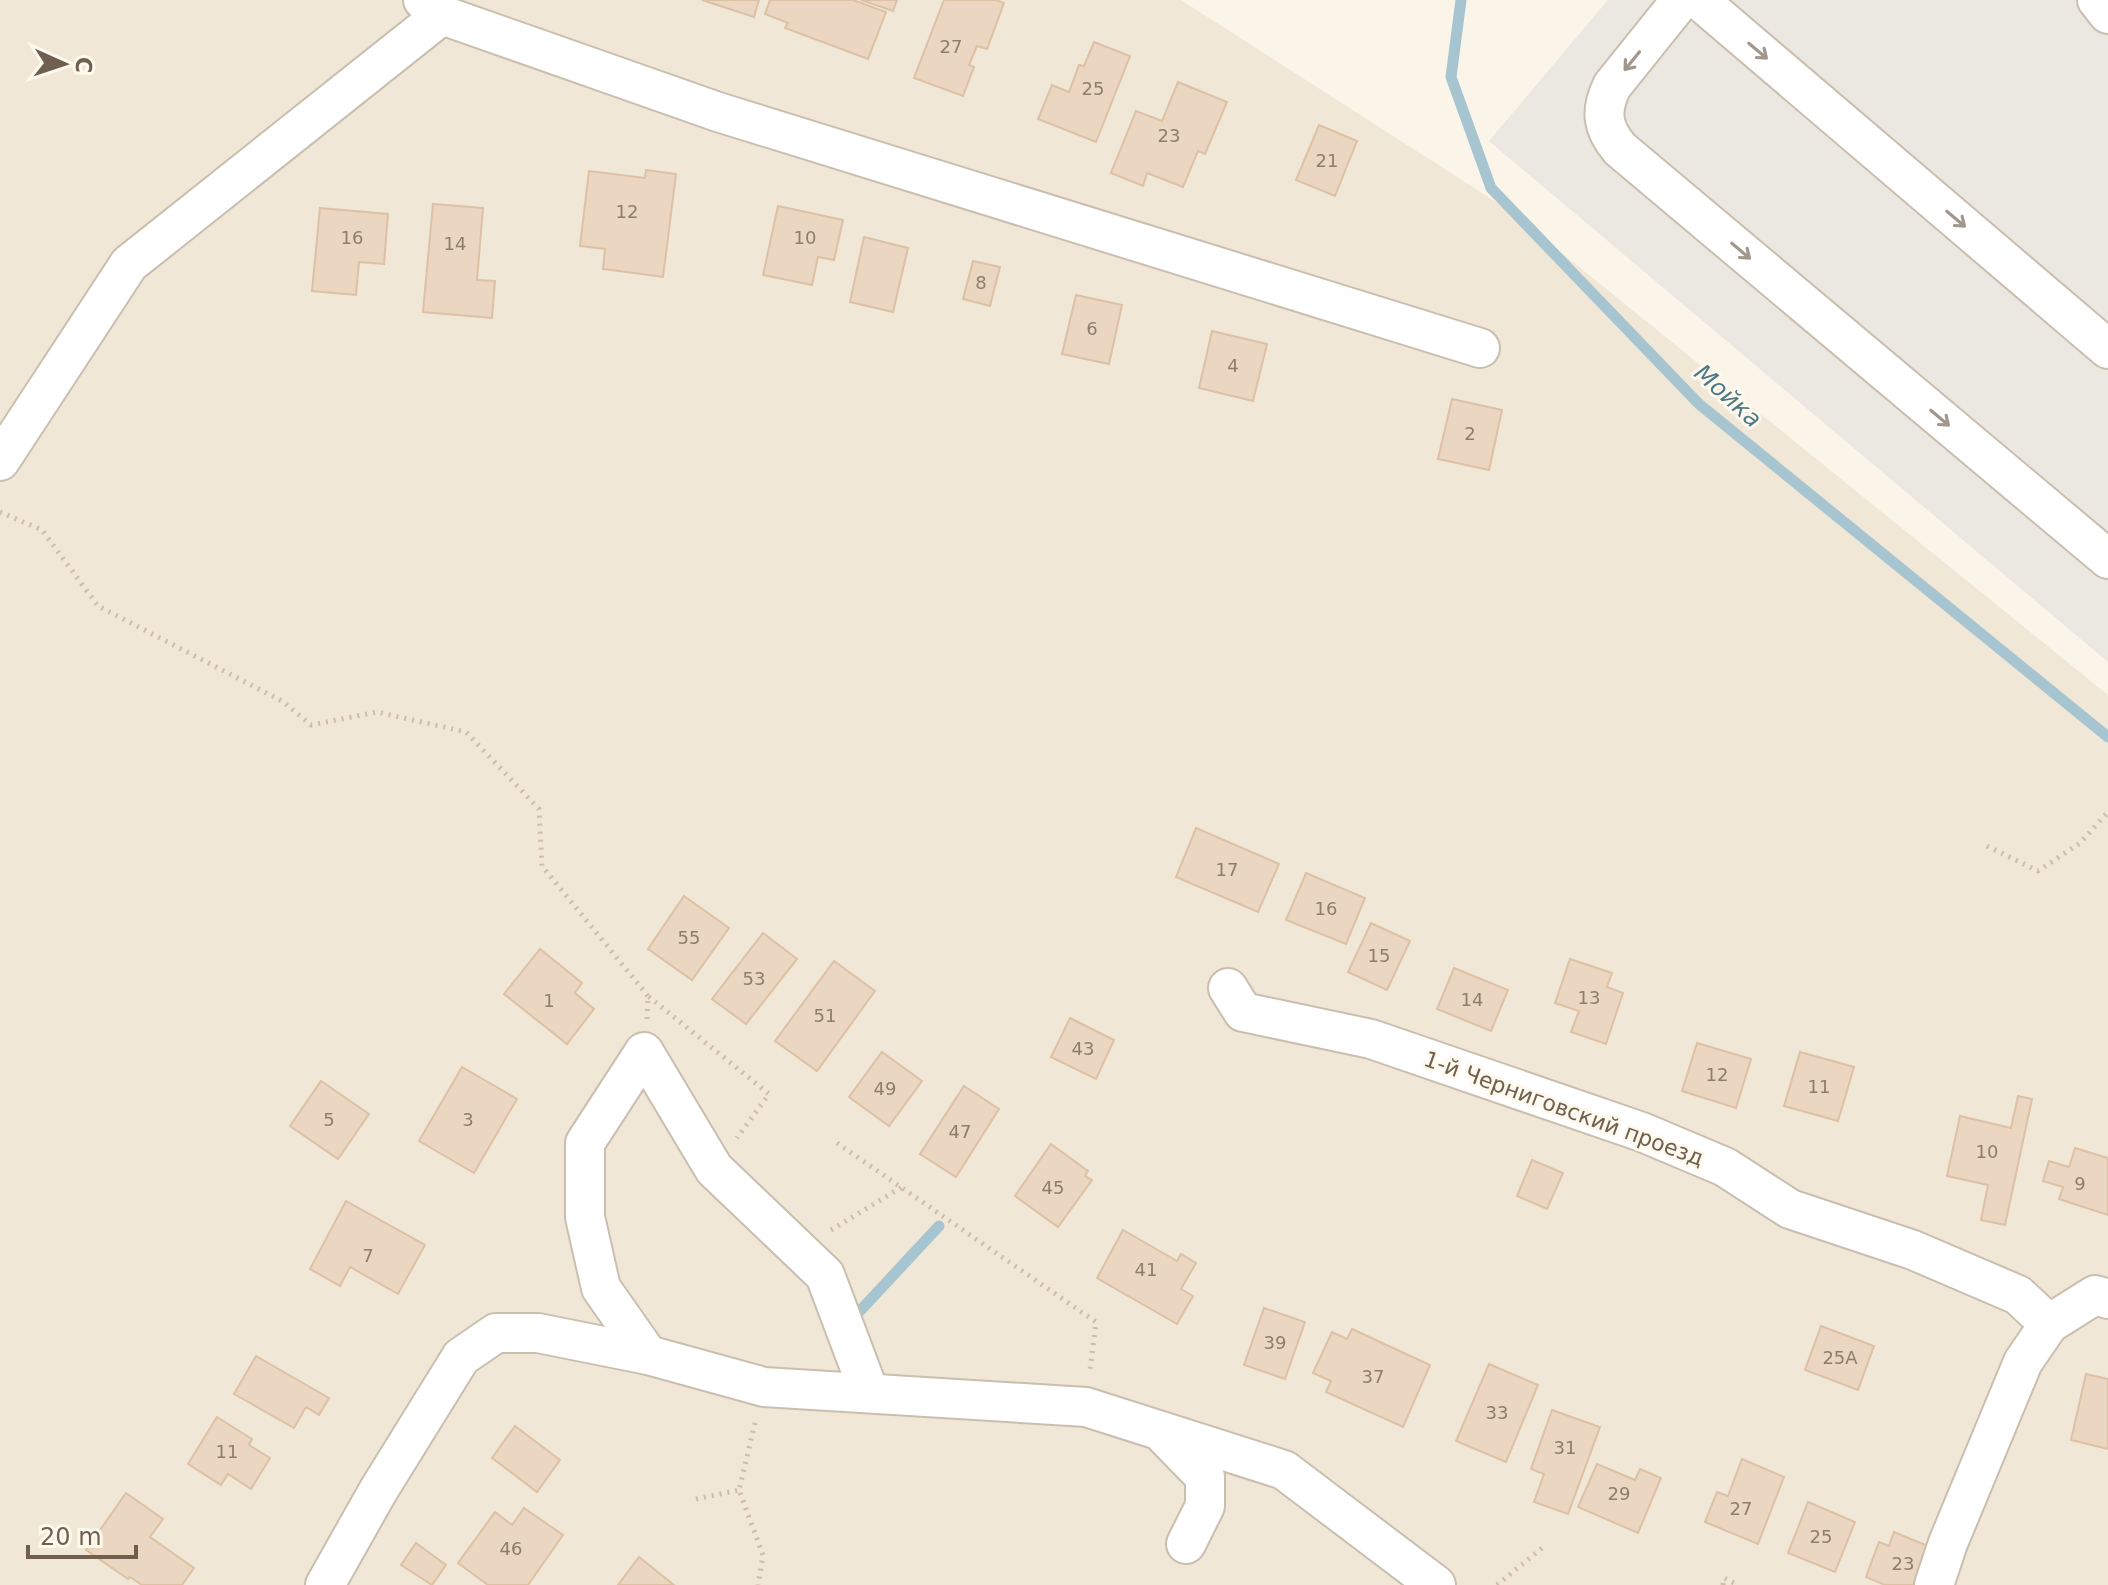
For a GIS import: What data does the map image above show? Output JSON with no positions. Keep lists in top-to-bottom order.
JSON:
{
  "streets": {
    "street": ["1-й Черниговский проезд"]
  },
  "water": ["Мойка"],
  "house_numbers": [
    "27",
    "25",
    "23",
    "21",
    "12",
    "16",
    "10",
    "14",
    "8",
    "6",
    "4",
    "2",
    "17",
    "16",
    "55",
    "15",
    "53",
    "13",
    "14",
    "1",
    "51",
    "43",
    "12",
    "11",
    "49",
    "5",
    "3",
    "47",
    "10",
    "9",
    "45",
    "7",
    "41",
    "39",
    "25А",
    "37",
    "33",
    "31",
    "11",
    "29",
    "27",
    "25",
    "46",
    "23"
  ],
  "scale_bar": "20 m",
  "north": "right"
}
